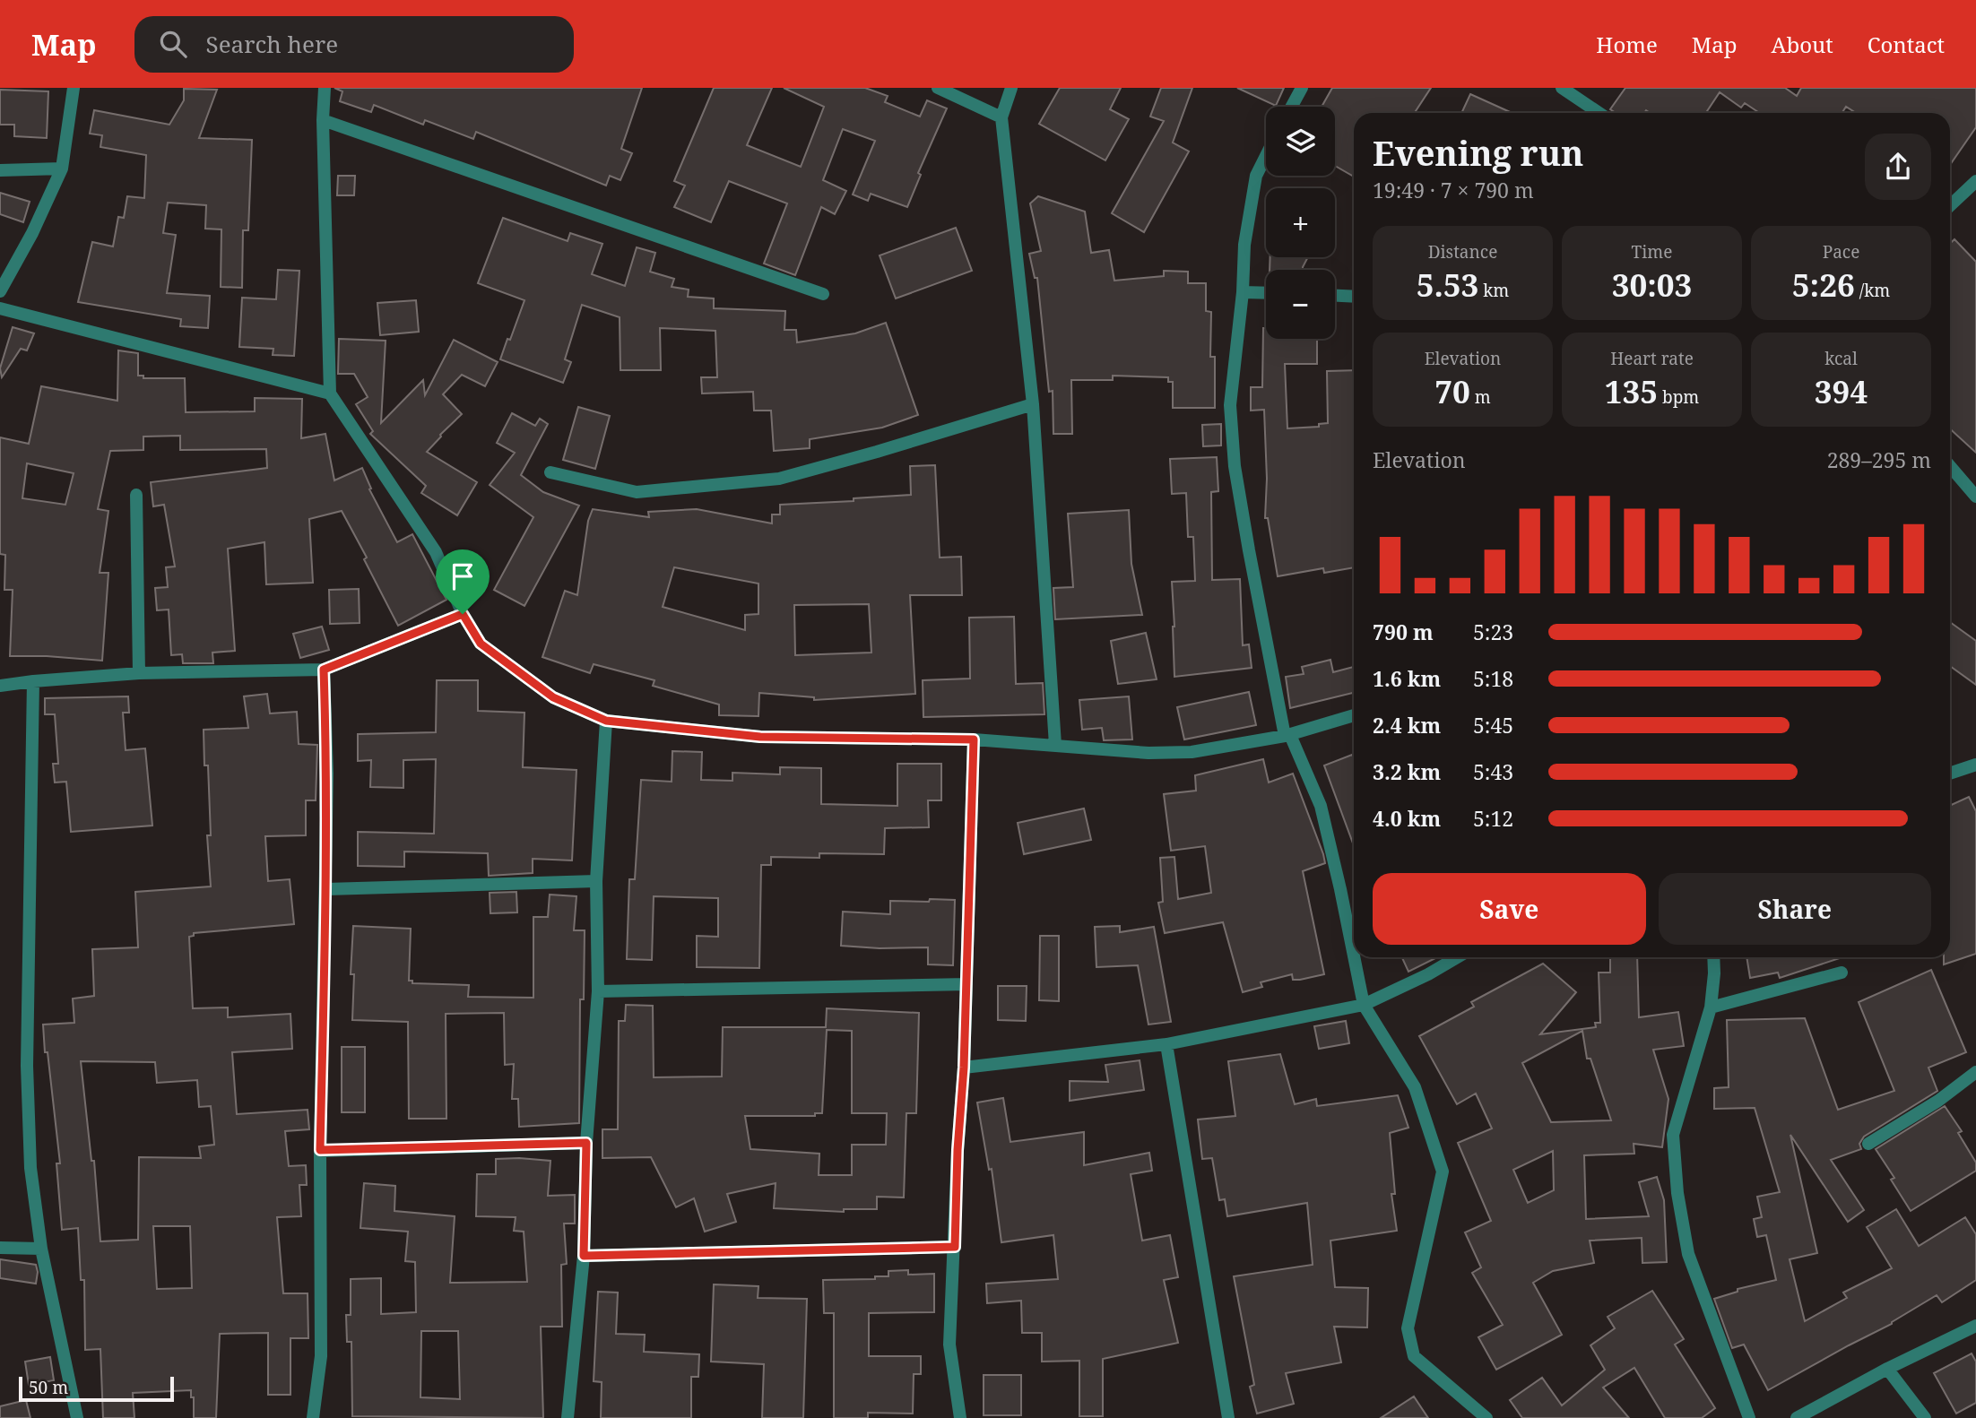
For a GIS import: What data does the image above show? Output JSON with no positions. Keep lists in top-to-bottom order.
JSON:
{
  "scale_bar": "50 m",
  "page": {
    "header": "Map",
    "search": "Search here",
    "nav": [
      "Home",
      "Map",
      "About",
      "Contact"
    ],
    "map_buttons": ["+", "−"],
    "heading": ["Evening run", "19:49 · 7 × 790 m"],
    "stats": [
      ["Distance", "5.53 km"],
      ["Time", "30:03"],
      ["Pace", "5:26 /km"],
      ["Elevation", "70 m"],
      ["Heart rate", "135 bpm"],
      ["kcal", "394"]
    ],
    "chart": ["Elevation", "289–295 m"],
    "list": [
      {
        "name": "790 m",
        "note": "5:23"
      },
      {
        "name": "1.6 km",
        "note": "5:18"
      },
      {
        "name": "2.4 km",
        "note": "5:45"
      },
      {
        "name": "3.2 km",
        "note": "5:43"
      },
      {
        "name": "4.0 km",
        "note": "5:12"
      }
    ],
    "buttons": ["Save", "Share"],
    "scale": "50 m"
  }
}
